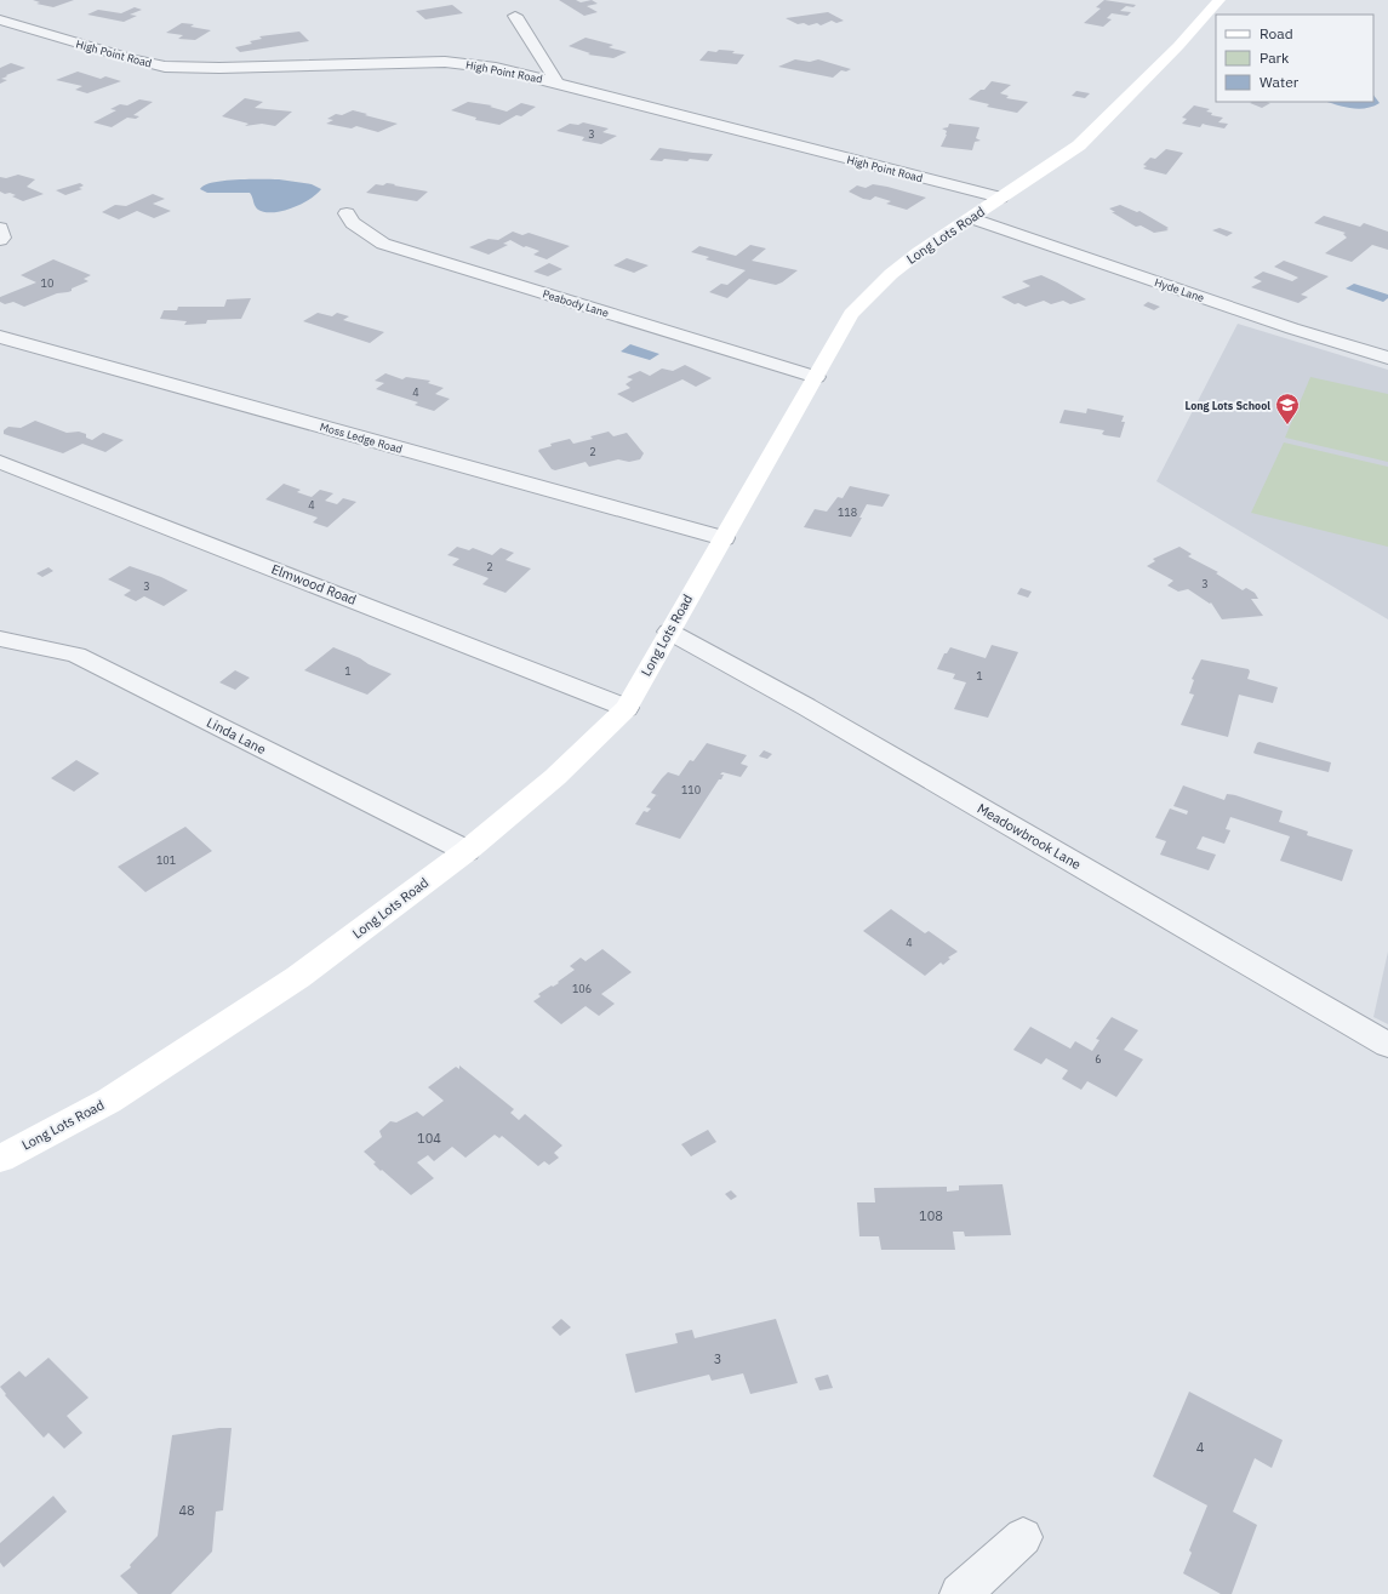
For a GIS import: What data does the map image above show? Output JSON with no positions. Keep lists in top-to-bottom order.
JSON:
{
  "streets": {
    "main road": ["Long Lots Road"],
    "street": [
      "High Point Road",
      "Hyde Lane",
      "Peabody Lane",
      "Moss Ledge Road",
      "Elmwood Road",
      "Linda Lane",
      "Meadowbrook Lane"
    ]
  },
  "crossings": [
    ["High Point Road", "Long Lots Road"],
    ["Long Lots Road", "Hyde Lane"],
    ["Long Lots Road", "Peabody Lane"],
    ["Long Lots Road", "Moss Ledge Road"],
    ["Long Lots Road", "Elmwood Road"],
    ["Long Lots Road", "Linda Lane"],
    ["Long Lots Road", "Meadowbrook Lane"]
  ],
  "places": {
    "school or university": ["Long Lots School"]
  },
  "house_numbers": [
    "3",
    "10",
    "4",
    "2",
    "4",
    "118",
    "2",
    "3",
    "3",
    "1",
    "1",
    "110",
    "101",
    "4",
    "106",
    "6",
    "104",
    "108",
    "3",
    "4",
    "48"
  ],
  "legend": ["Road", "Park", "Water"]
}
